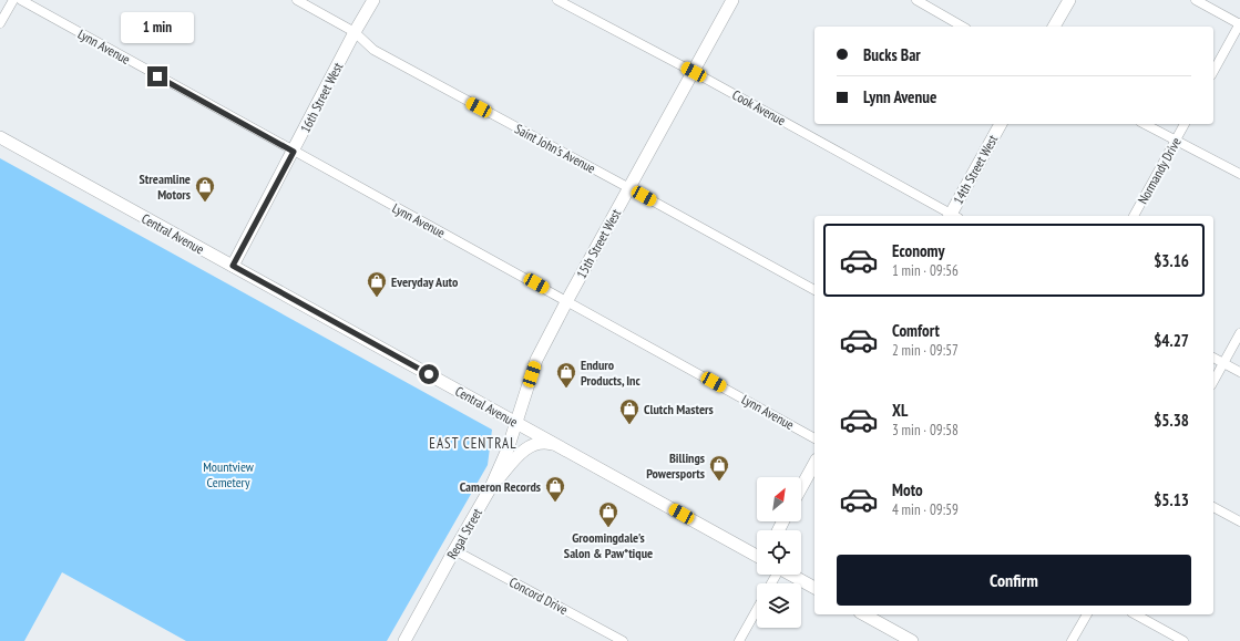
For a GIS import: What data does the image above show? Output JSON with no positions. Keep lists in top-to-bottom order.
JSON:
{
  "streets": {
    "street": [
      "Lynn Avenue",
      "16th Street West",
      "Cook Avenue",
      "Saint John's Avenue",
      "14th Street West",
      "Normandy Drive",
      "Central Avenue",
      "15th Street West",
      "Regal Street",
      "Concord Drive"
    ]
  },
  "crossings": [
    ["Lynn Avenue", "16th Street West"],
    ["Lynn Avenue", "15th Street West"],
    ["16th Street West", "Saint John's Avenue"],
    ["16th Street West", "Central Avenue"],
    ["Cook Avenue", "15th Street West"],
    ["Saint John's Avenue", "15th Street West"],
    ["Central Avenue", "15th Street West"],
    ["Central Avenue", "Regal Street"],
    ["15th Street West", "Regal Street"],
    ["Regal Street", "Concord Drive"]
  ],
  "districts": ["EAST CENTRAL"],
  "parks": ["Mountview Cemetery"],
  "places": {
    "shop": [
      "Streamline Motors",
      "Everyday Auto",
      "Enduro Products, Inc",
      "Clutch Masters",
      "Billings Powersports",
      "Cameron Records",
      "Groomingdale's Salon & Paw*tique"
    ]
  },
  "north": "top right",
  "page": {
    "bubble": "1 min",
    "banner": ["Bucks Bar", "Lynn Avenue"],
    "list": [
      {
        "name": "Economy",
        "note": "1 min · 09:56",
        "value": "$3.16"
      },
      {
        "name": "Comfort",
        "note": "2 min · 09:57",
        "value": "$4.27"
      },
      {
        "name": "XL",
        "note": "3 min · 09:58",
        "value": "$5.38"
      },
      {
        "name": "Moto",
        "note": "4 min · 09:59",
        "value": "$5.13"
      }
    ],
    "buttons": "Confirm"
  }
}
